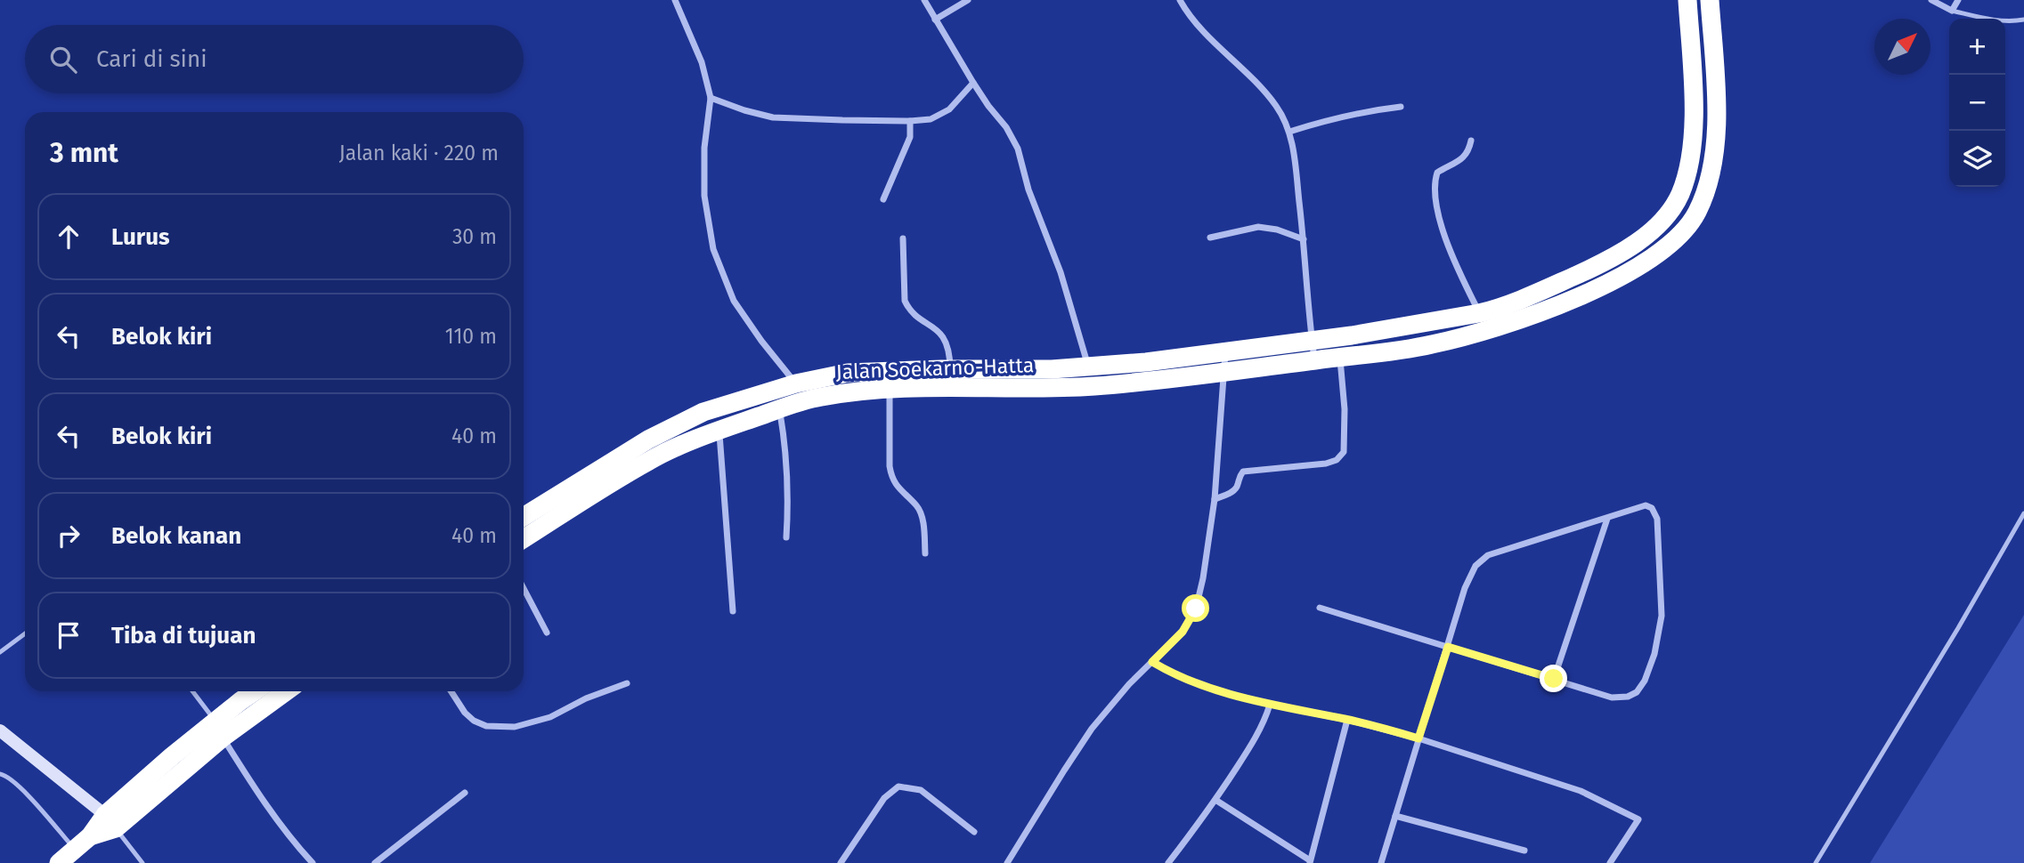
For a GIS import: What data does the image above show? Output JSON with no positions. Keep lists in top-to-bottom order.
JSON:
{
  "streets": {
    "highway": ["Jalan Soekarno-Hatta"]
  },
  "north": "top right",
  "page": {
    "map_buttons": ["+", "−"],
    "search": "Cari di sini",
    "heading": ["3 mnt", "Jalan kaki · 220 m"],
    "list": [
      ["Lurus", "30 m"],
      ["Belok kiri", "110 m"],
      ["Belok kiri", "40 m"],
      ["Belok kanan", "40 m"],
      "Tiba di tujuan"
    ]
  }
}
